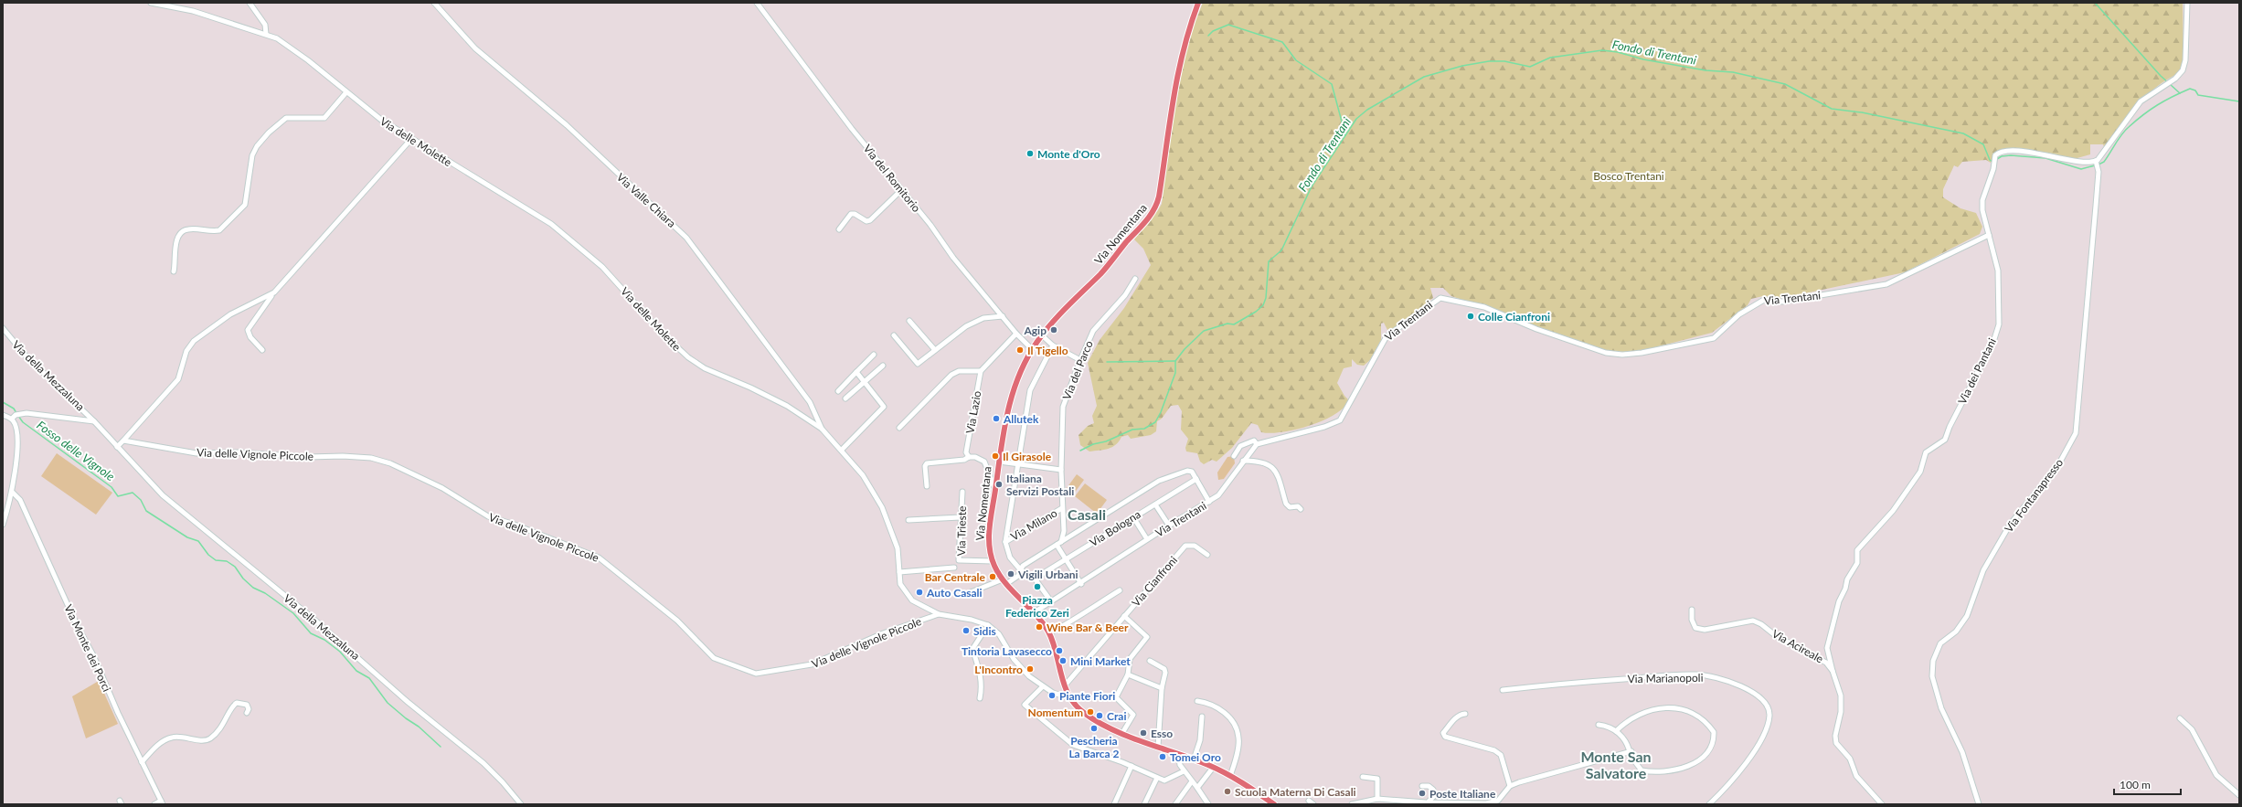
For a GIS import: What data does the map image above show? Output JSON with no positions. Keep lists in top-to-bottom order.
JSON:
{
  "streets": {
    "main road": ["Via Nomentana"],
    "street": [
      "Via delle Molette",
      "Via del Romitorio",
      "Via Valle Chiara",
      "Via Trentani",
      "Via del Parco",
      "Via dei Pantani",
      "Via della Mezzaluna",
      "Via Lazio",
      "Via delle Vignole Piccole",
      "Via Fontanapresso",
      "Via Milano",
      "Via Bologna",
      "Via Trieste",
      "Via Cianfroni",
      "Via Acireale",
      "Via Monte dei Porci",
      "Via Marianopoli"
    ]
  },
  "crossings": [
    ["Via delle Molette", "Via Valle Chiara"],
    ["Via delle Molette", "Via Nomentana"],
    ["Via delle Molette", "Via delle Vignole Piccole"],
    ["Via del Romitorio", "Via Nomentana"],
    ["Via Nomentana", "Via Trentani"],
    ["Via Nomentana", "Via Trieste"],
    ["Via Nomentana", "Via Cianfroni"],
    ["Via Trentani", "Via dei Pantani"],
    ["Via del Parco", "Via Milano"],
    ["Via dei Pantani", "Via Fontanapresso"],
    ["Via dei Pantani", "Via Acireale"]
  ],
  "districts": ["Casali", "Monte San Salvatore"],
  "water": ["Fondo di Trentani", "Fosso delle Vignole"],
  "parks": ["Bosco Trentani"],
  "places": [
    "Monte d'Oro",
    "Colle Cianfroni",
    "Agip",
    "Il Tigello",
    "Allutek",
    "Il Girasole",
    "Italiana Servizi Postali",
    "Vigili Urbani",
    "Bar Centrale",
    "Piazza Federico Zeri",
    "Auto Casali",
    "Wine Bar & Beer",
    "Sidis",
    "Tintoria Lavasecco",
    "Mini Market",
    "L'Incontro",
    "Piante Fiori",
    "Nomentum",
    "Crai",
    "Pescheria La Barca 2",
    "Esso",
    "Tomei Oro",
    "Scuola Materna Di Casali",
    "Poste Italiane"
  ],
  "scale_bar": "100 m"
}
